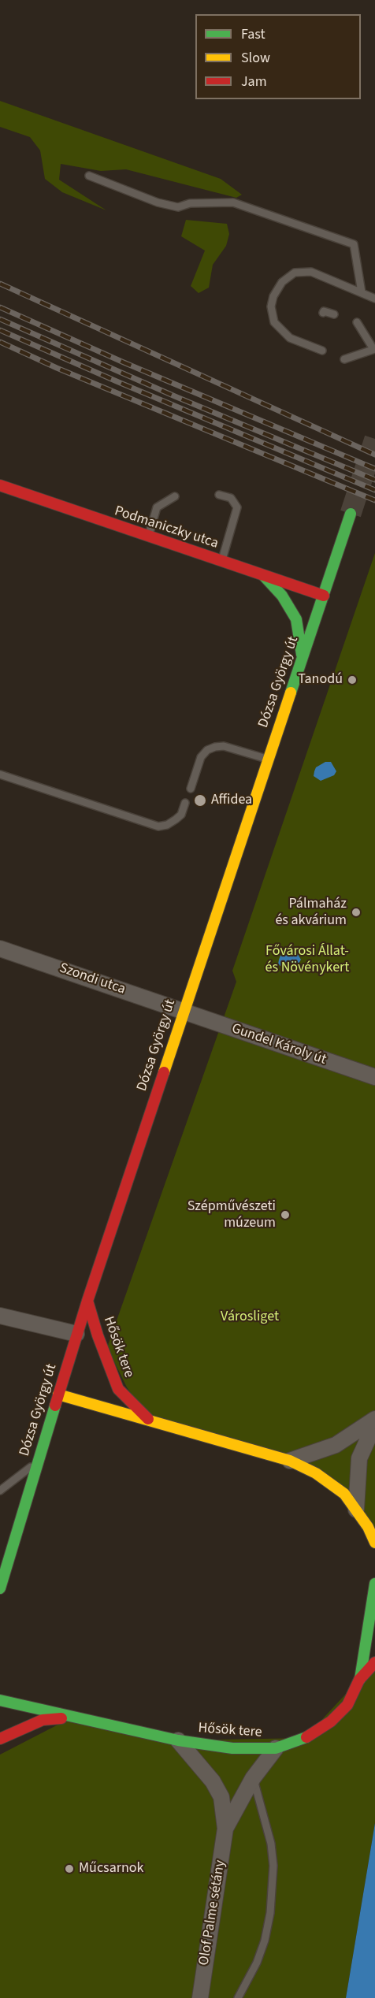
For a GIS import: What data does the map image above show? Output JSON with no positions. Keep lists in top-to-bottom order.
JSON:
{
  "streets": {
    "street": [
      "Podmaniczky utca",
      "Dózsa György út",
      "Szondi utca",
      "Gundel Károly út",
      "Hősök tere",
      "Olof Palme sétány"
    ]
  },
  "crossings": [
    ["Podmaniczky utca", "Dózsa György út"],
    ["Dózsa György út", "Szondi utca"],
    ["Dózsa György út", "Gundel Károly út"],
    ["Dózsa György út", "Hősök tere"],
    ["Szondi utca", "Gundel Károly út"],
    ["Hősök tere", "Olof Palme sétány"]
  ],
  "parks": ["Fővárosi Állat- és Növénykert", "Városliget"],
  "places": [
    "Tanodú",
    "Affidea",
    "Pálmaház és akvárium",
    "Szépművészeti múzeum",
    "Műcsarnok"
  ],
  "legend": ["Fast", "Slow", "Jam"]
}
